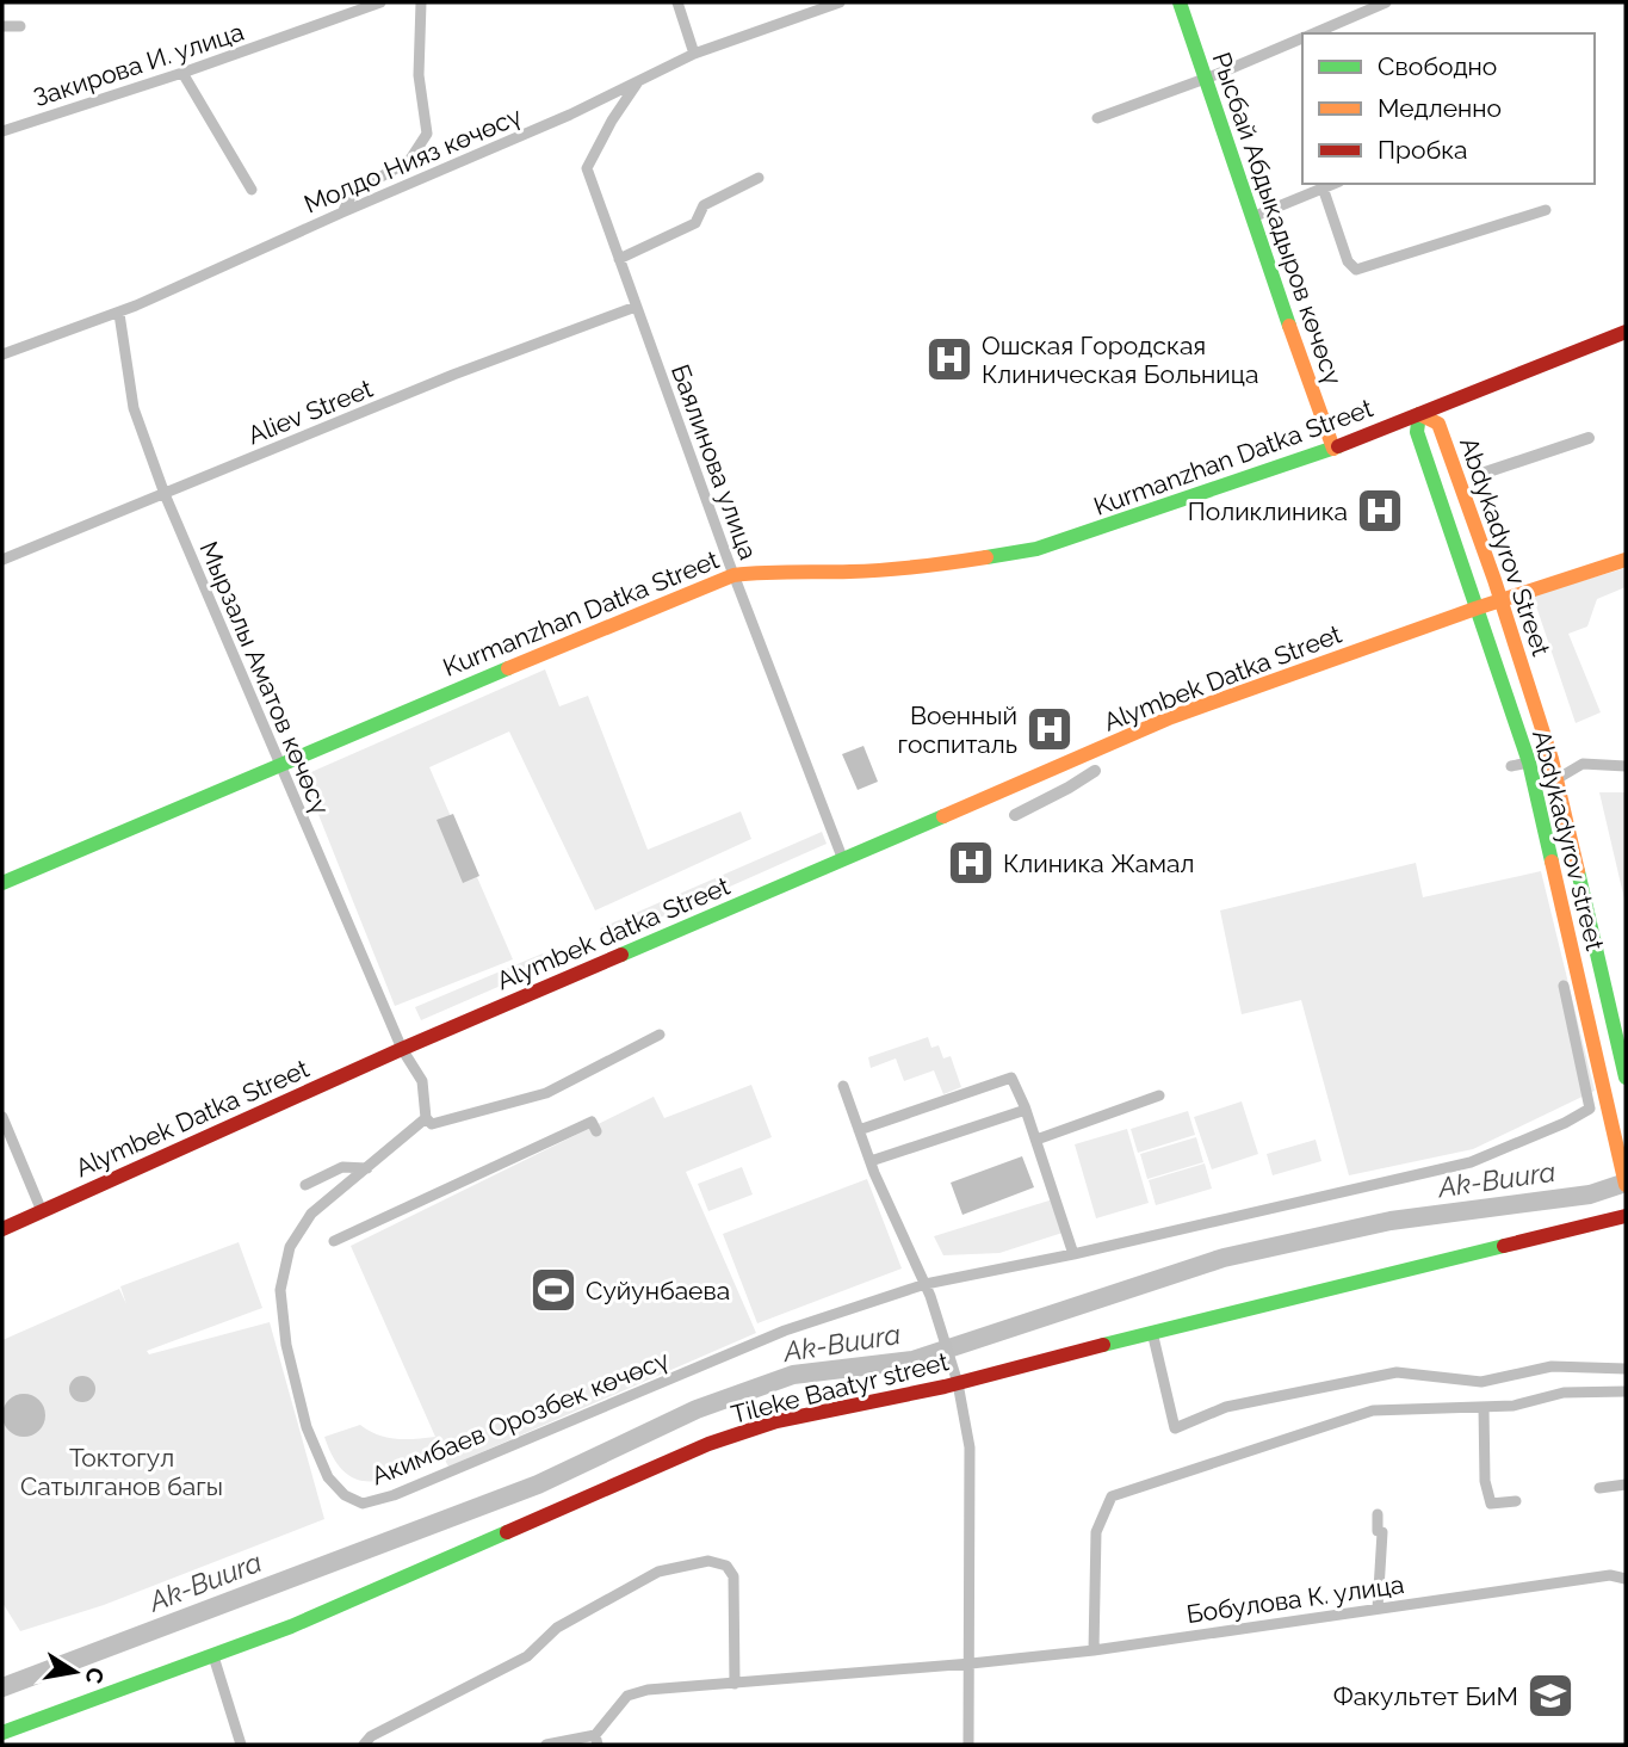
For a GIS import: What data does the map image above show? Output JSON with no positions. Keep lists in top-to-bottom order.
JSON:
{
  "streets": {
    "main road": [
      "Рысбай Абдыкадыров көчөсү",
      "Kurmanzhan Datka Street",
      "Abdykadyrov Street",
      "Alymbek Datka Street",
      "Abdykadyrov street",
      "Alymbek datka Street",
      "Tileke Baatyr street"
    ],
    "street": [
      "Закирова И. улица",
      "Молдо Нияз көчөсү",
      "Aliev Street",
      "Баялинова улица",
      "Мырзалы Аматов көчөсү",
      "Акимбаев Орозбек көчөсү",
      "Бобулова К. улица"
    ]
  },
  "crossings": [
    ["Молдо Нияз көчөсү", "Баялинова улица"],
    ["Молдо Нияз көчөсү", "Мырзалы Аматов көчөсү"],
    ["Рысбай Абдыкадыров көчөсү", "Kurmanzhan Datka Street"],
    ["Aliev Street", "Баялинова улица"],
    ["Aliev Street", "Мырзалы Аматов көчөсү"],
    ["Kurmanzhan Datka Street", "Баялинова улица"],
    ["Kurmanzhan Datka Street", "Abdykadyrov Street"],
    ["Kurmanzhan Datka Street", "Мырзалы Аматов көчөсү"],
    ["Баялинова улица", "Alymbek Datka Street"],
    ["Баялинова улица", "Alymbek datka Street"],
    ["Abdykadyrov Street", "Alymbek Datka Street"],
    ["Abdykadyrov Street", "Abdykadyrov street"],
    ["Мырзалы Аматов көчөсү", "Alymbek Datka Street"],
    ["Мырзалы Аматов көчөсү", "Alymbek datka Street"],
    ["Alymbek Datka Street", "Abdykadyrov street"],
    ["Alymbek Datka Street", "Alymbek datka Street"]
  ],
  "water": ["Ak-Buura"],
  "parks": ["Токтогул Сатылганов багы"],
  "places": {
    "hospital": [
      "Ошская Городская Клиническая Больница",
      "Поликлиника",
      "Военный госпиталь",
      "Клиника Жамал"
    ],
    "sports": ["Суйунбаева"],
    "school or university": ["Факультет БиМ"]
  },
  "legend": ["Свободно", "Медленно", "Пробка"],
  "north": "right"
}
